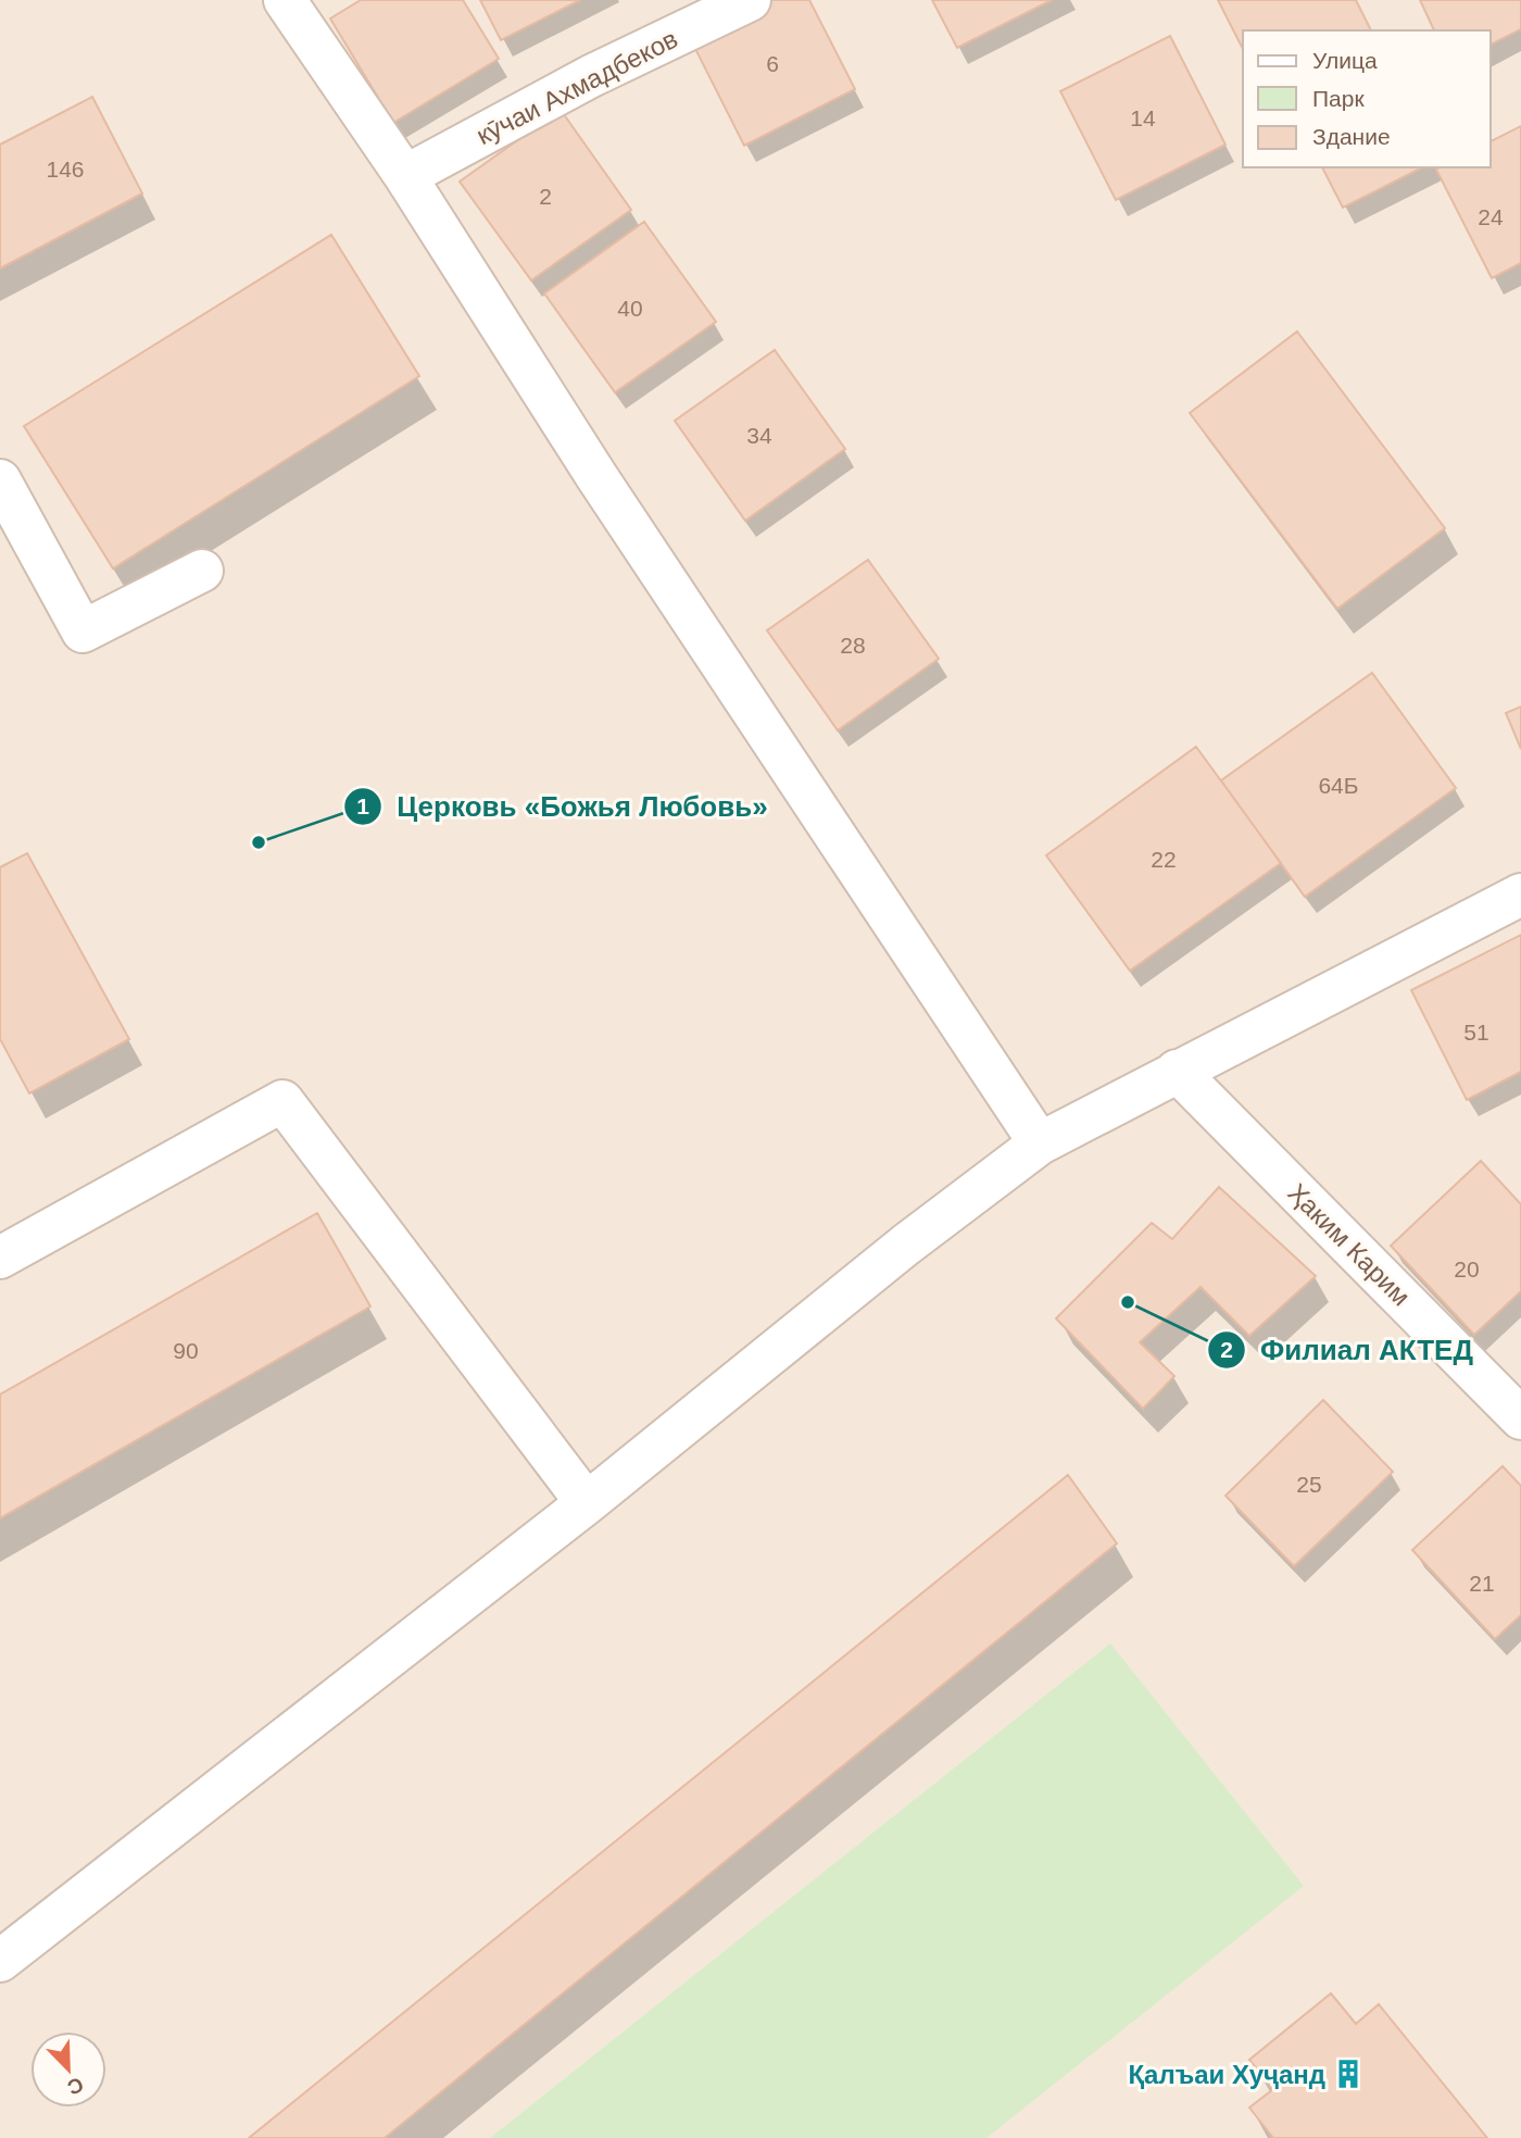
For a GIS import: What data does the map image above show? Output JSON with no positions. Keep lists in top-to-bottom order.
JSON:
{
  "streets": {
    "street": ["кӯчаи Ахмадбеков", "Ҳаким Карим"]
  },
  "places": {
    "other": ["Церковь «Божья Любовь»", "Филиал AКТЕД"],
    "building": ["Қалъаи Хуҷанд"]
  },
  "house_numbers": [
    "6",
    "14",
    "146",
    "2",
    "24",
    "40",
    "34",
    "28",
    "64Б",
    "22",
    "51",
    "20",
    "90",
    "25",
    "21"
  ],
  "legend": ["Улица", "Парк", "Здание"],
  "north": "bottom right"
}
